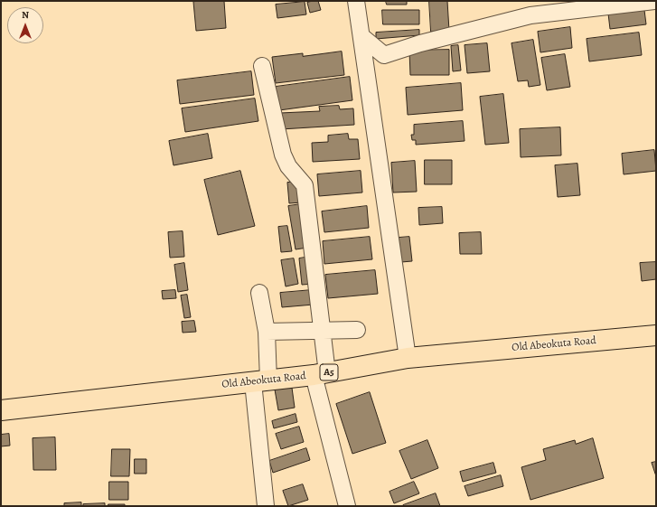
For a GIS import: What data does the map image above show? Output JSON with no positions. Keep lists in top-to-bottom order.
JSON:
{
  "streets": {
    "highway": ["Old Abeokuta Road", "A5"]
  },
  "north": "top"
}
